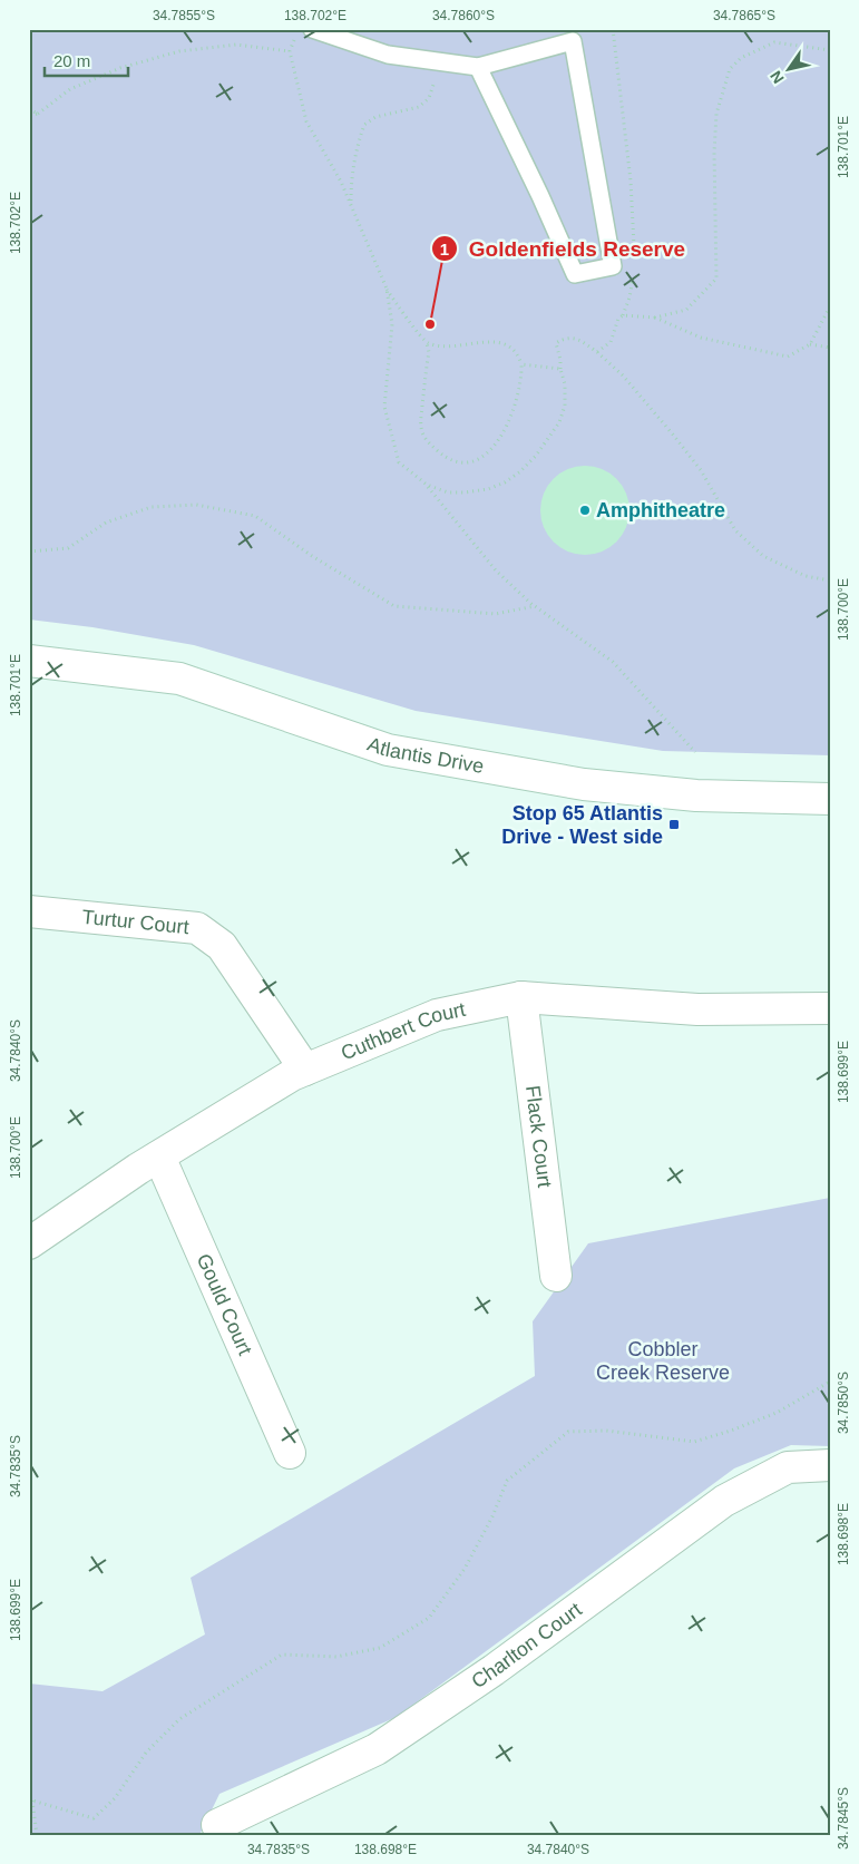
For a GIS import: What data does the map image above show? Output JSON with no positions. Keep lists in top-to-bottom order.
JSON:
{
  "streets": {
    "street": [
      "Atlantis Drive",
      "Turtur Court",
      "Cuthbert Court",
      "Flack Court",
      "Gould Court",
      "Charlton Court"
    ]
  },
  "crossings": [
    ["Turtur Court", "Cuthbert Court"],
    ["Cuthbert Court", "Flack Court"],
    ["Cuthbert Court", "Gould Court"]
  ],
  "parks": ["Cobbler Creek Reserve"],
  "places": {
    "other": ["Goldenfields Reserve", "Amphitheatre"],
    "transit": ["Stop 65 Atlantis Drive - West side"]
  },
  "scale_bar": "20 m",
  "north": "bottom left",
  "coordinates": [
    "34.7855°S",
    "138.702°E",
    "34.7860°S",
    "34.7865°S",
    "138.701°E",
    "138.700°E",
    "34.7840°S",
    "138.699°E",
    "34.7850°S",
    "34.7835°S",
    "138.698°E",
    "34.7845°S"
  ]
}
